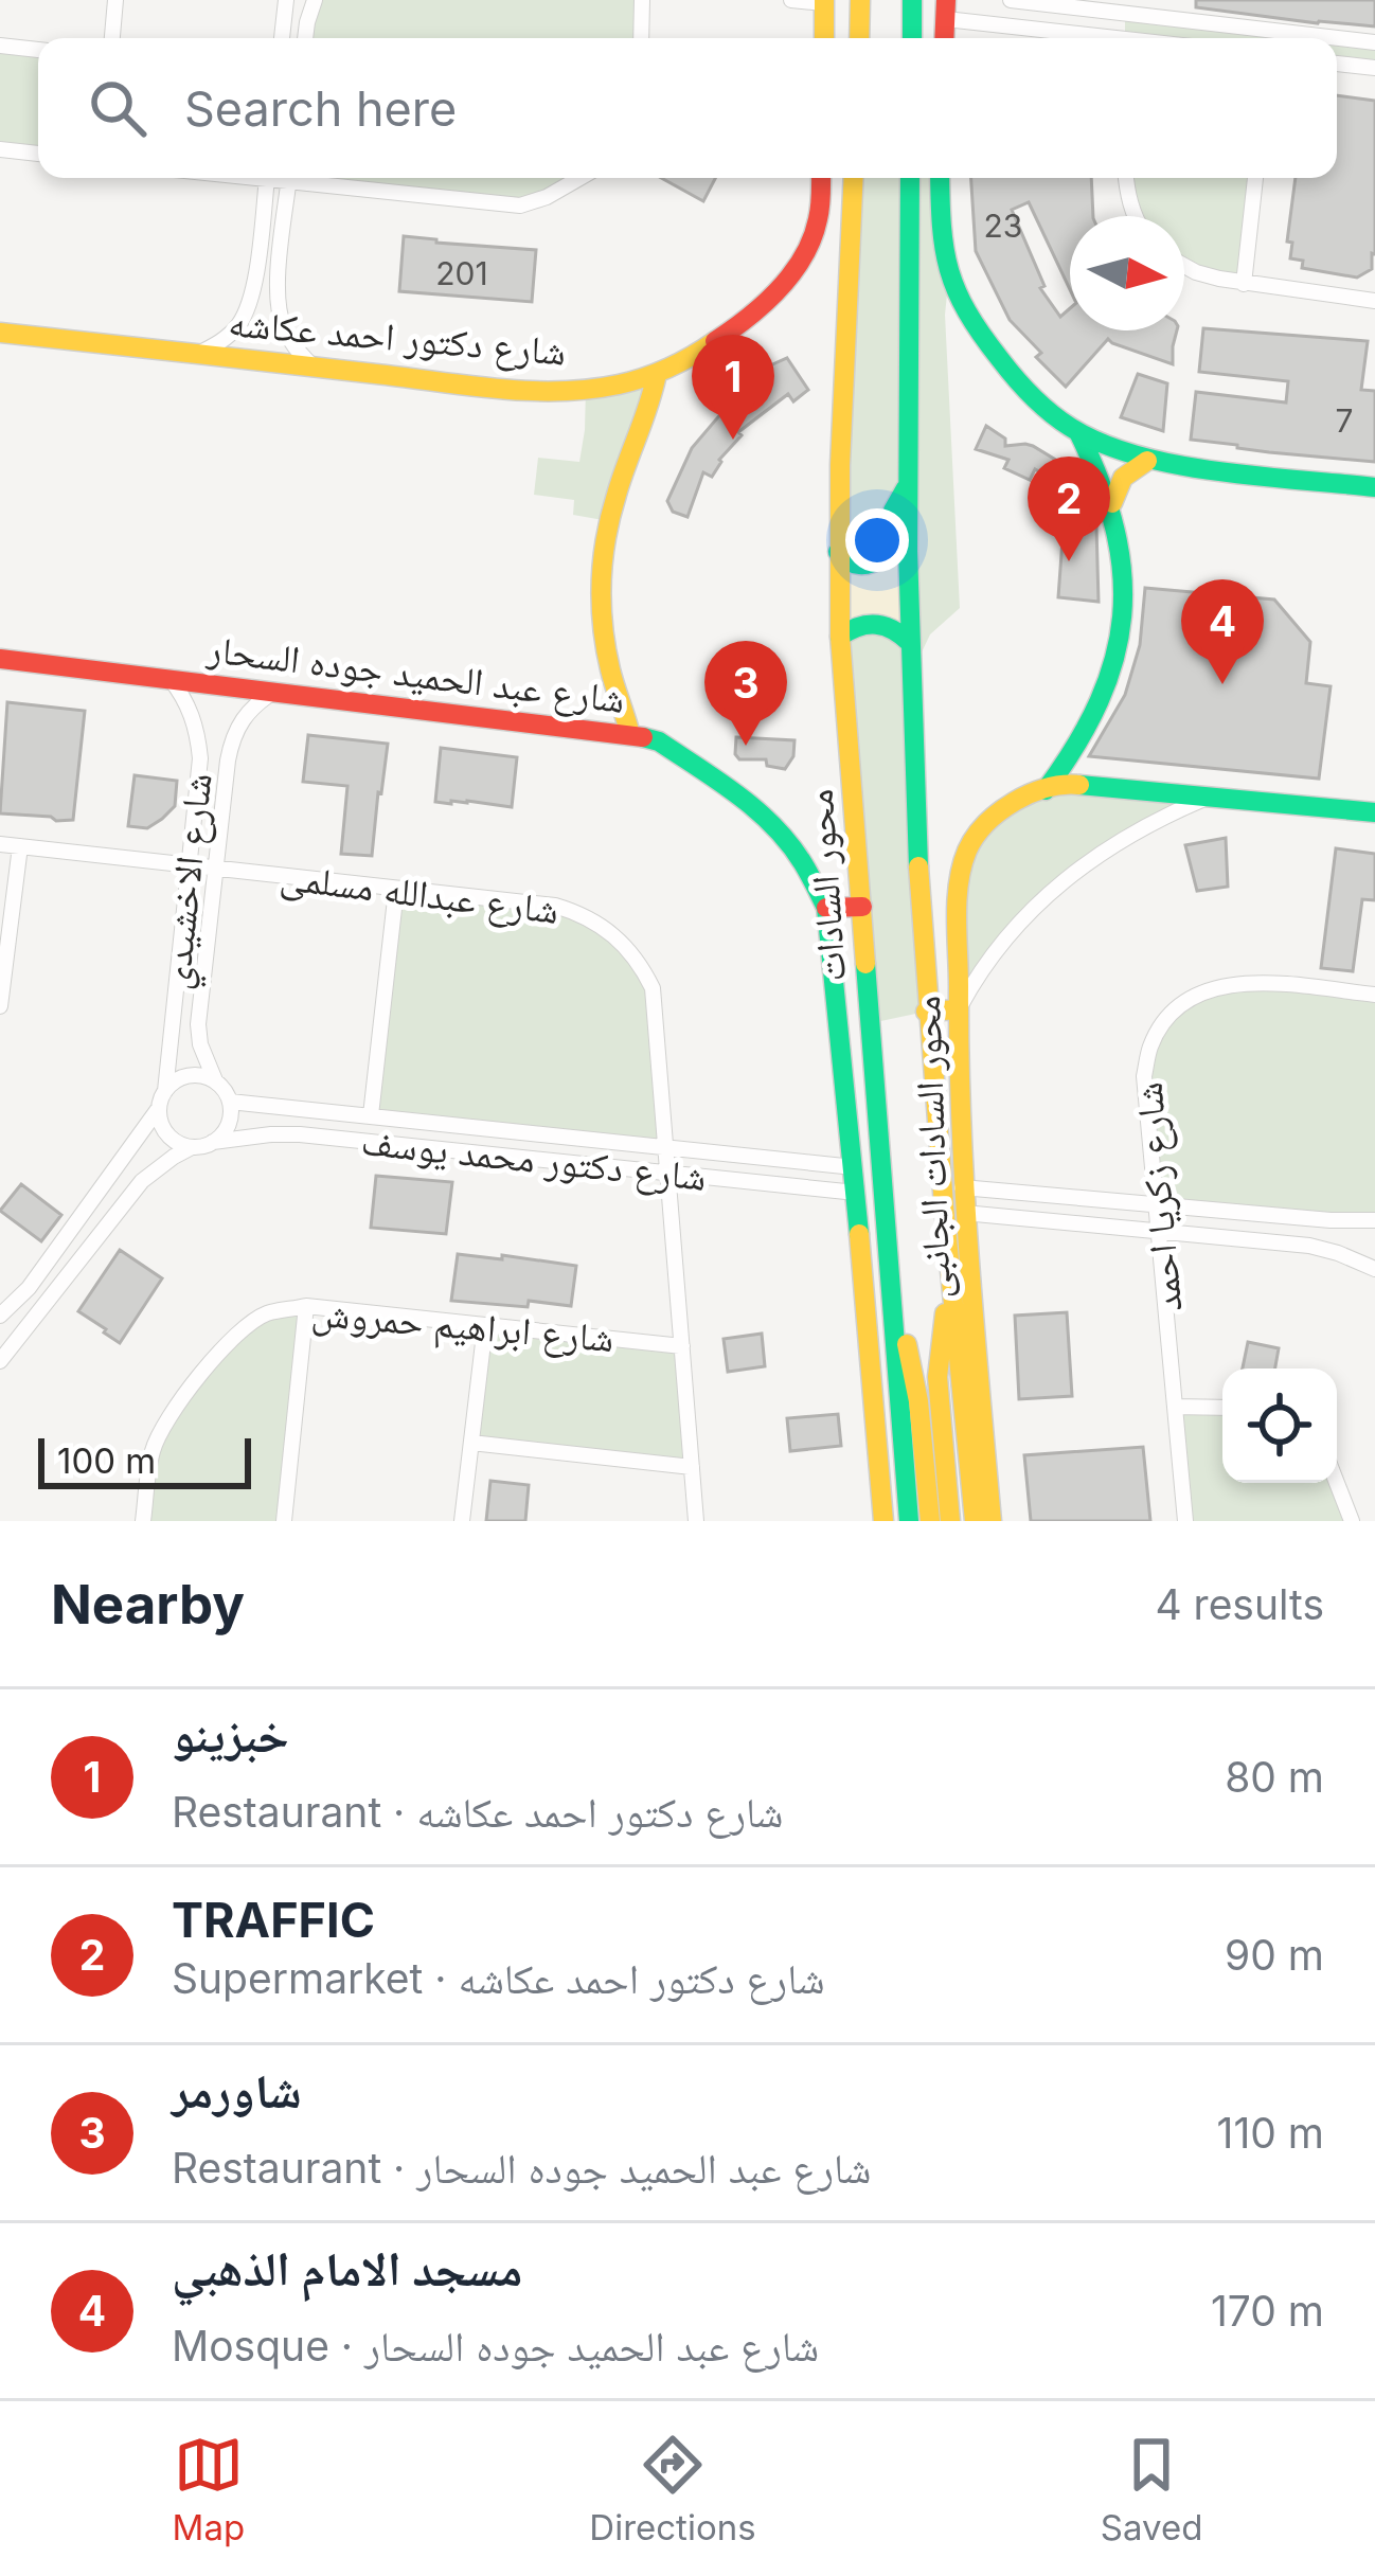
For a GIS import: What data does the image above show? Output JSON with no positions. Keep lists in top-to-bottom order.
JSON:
{
  "streets": {
    "street": [
      "شارع دكتور احمد عكاشه",
      "شارع عبد الحميد جوده السحار",
      "شارع الاخشيدي",
      "محور السادات",
      "شارع عبدالله مسلمى",
      "محور السادات الجانبى",
      "شارع دكتور محمد يوسف",
      "شارع زكريا احمد",
      "شارع ابراهيم حمروش"
    ]
  },
  "crossings": [
    ["شارع عبد الحميد جوده السحار", "شارع الاخشيدي"],
    ["شارع عبد الحميد جوده السحار", "محور السادات الجانبى"],
    ["شارع الاخشيدي", "شارع عبدالله مسلمى"],
    ["شارع الاخشيدي", "شارع دكتور محمد يوسف"],
    ["شارع عبدالله مسلمى", "شارع دكتور محمد يوسف"],
    ["شارع عبدالله مسلمى", "شارع ابراهيم حمروش"],
    ["محور السادات الجانبى", "شارع دكتور محمد يوسف"]
  ],
  "house_numbers": ["23", "201", "7"],
  "scale_bar": "100 m",
  "north": "right",
  "page": {
    "search": "Search here",
    "pins": [
      "1",
      "2",
      "4",
      "3"
    ],
    "scale": "100 m",
    "heading": ["Nearby", "4 results"],
    "list": [
      {
        "mark": "1",
        "name": "خبزينو",
        "note": "Restaurant · شارع دكتور احمد عكاشه",
        "value": "80 m"
      },
      {
        "mark": "2",
        "name": "TRAFFIC",
        "note": "Supermarket · شارع دكتور احمد عكاشه",
        "value": "90 m"
      },
      {
        "mark": "3",
        "name": "شاورمر",
        "note": "Restaurant · شارع عبد الحميد جوده السحار",
        "value": "110 m"
      },
      {
        "mark": "4",
        "name": "مسجد الامام الذهبي",
        "note": "Mosque · شارع عبد الحميد جوده السحار",
        "value": "170 m"
      }
    ],
    "nav": ["Map", "Directions", "Saved"]
  }
}
